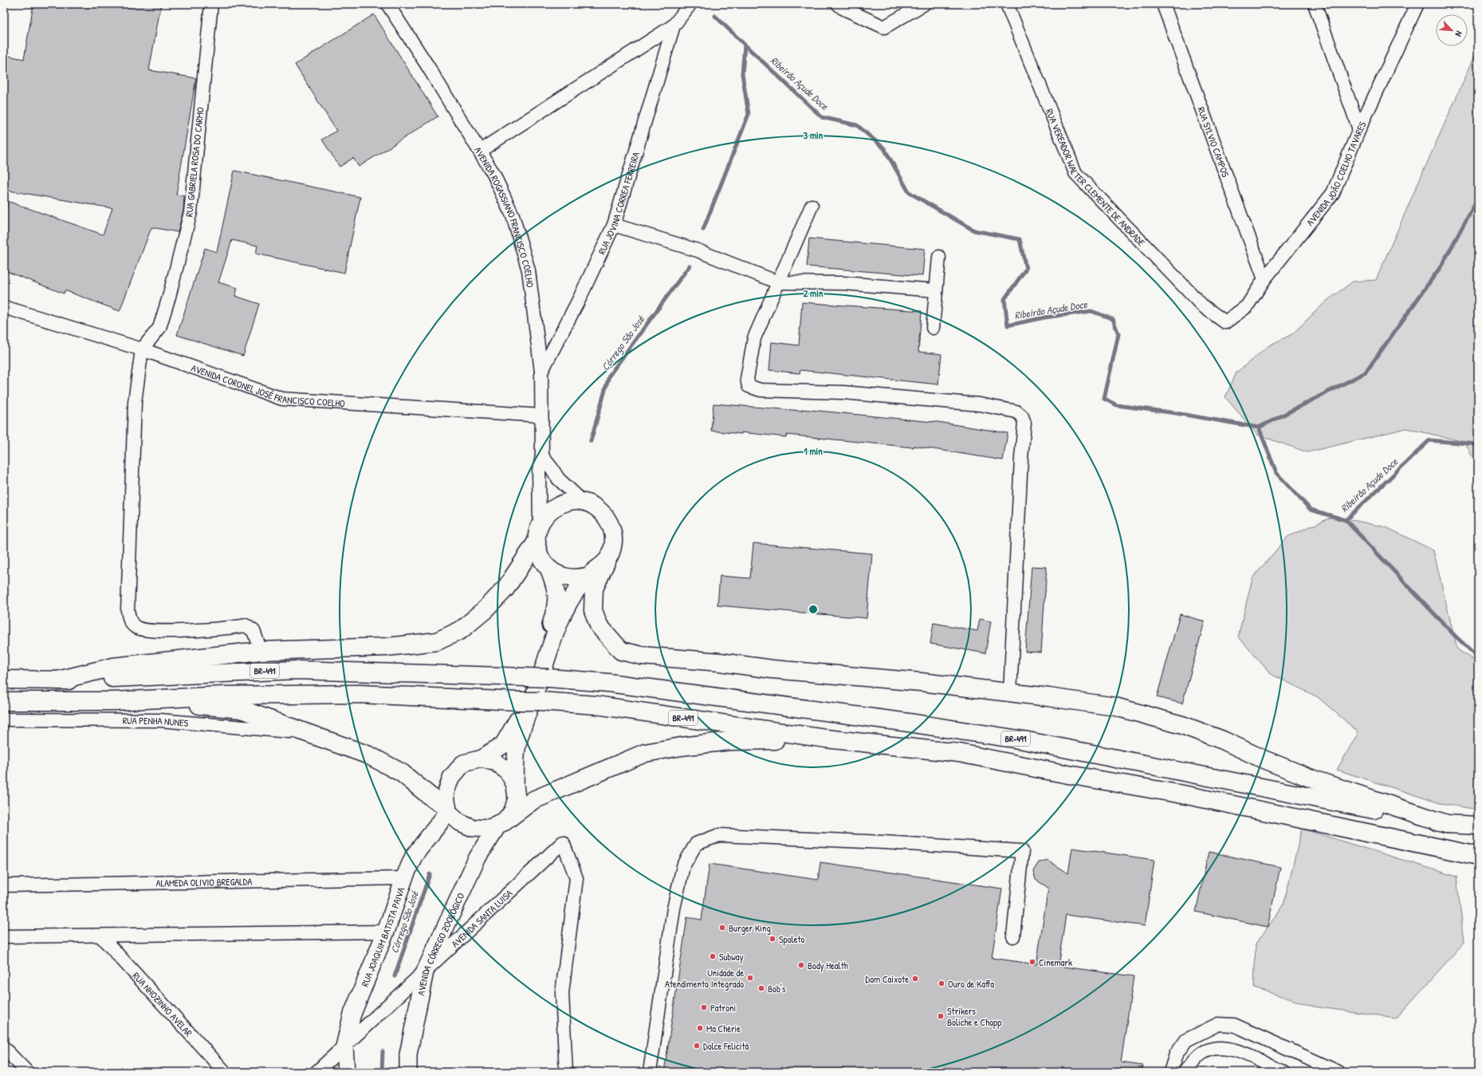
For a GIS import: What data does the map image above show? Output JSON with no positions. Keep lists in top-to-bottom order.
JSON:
{
  "streets": {
    "highway": ["BR-491"],
    "main road": ["RUA JOAQUIM BATISTA PAIVA", "AVENIDA CÓRREGO ZOOLÓGICO"],
    "street": [
      "RUA SYLVIO CAMPOS",
      "RUA GABRIELA ROSA DO CARMO",
      "AVENIDA JOÃO COELHO TAVARES",
      "RUA VEREADOR WALTER CLEMENTE DE ANDRADE",
      "RUA JOVINA CORREA FERREIRA",
      "AVENIDA ROGASSIANO FRANCISCO COELHO",
      "AVENIDA CORONEL JOSÉ FRANCISCO COELHO",
      "RUA PENHA NUNES",
      "ALAMEDA OLIVIO BREGALDA",
      "AVENIDA SANTA LUISA",
      "RUA NHOZINHO AVELAR"
    ]
  },
  "crossings": [
    ["RUA SYLVIO CAMPOS", "AVENIDA JOÃO COELHO TAVARES"],
    ["RUA GABRIELA ROSA DO CARMO", "AVENIDA CORONEL JOSÉ FRANCISCO COELHO"],
    ["AVENIDA JOÃO COELHO TAVARES", "RUA VEREADOR WALTER CLEMENTE DE ANDRADE"],
    ["RUA JOVINA CORREA FERREIRA", "AVENIDA ROGASSIANO FRANCISCO COELHO"],
    ["AVENIDA ROGASSIANO FRANCISCO COELHO", "AVENIDA CORONEL JOSÉ FRANCISCO COELHO"],
    ["ALAMEDA OLIVIO BREGALDA", "RUA JOAQUIM BATISTA PAIVA"],
    ["AVENIDA SANTA LUISA", "RUA JOAQUIM BATISTA PAIVA"],
    ["AVENIDA SANTA LUISA", "AVENIDA CÓRREGO ZOOLÓGICO"],
    ["RUA JOAQUIM BATISTA PAIVA", "AVENIDA CÓRREGO ZOOLÓGICO"]
  ],
  "water": ["Ribeirão Açude Doce", "Córrego São José"],
  "places": [
    "Burger King",
    "Spoleto",
    "Subway",
    "Cinemark",
    "Body Health",
    "Unidade de Atendimento Integrado",
    "Dom Caixote",
    "Ouro de Kaffa",
    "Bob's",
    "Patroni",
    "Strikers Boliche e Chopp",
    "Ma Chérie",
    "Dolce Felicità"
  ],
  "north": "bottom right",
  "rings": ["3 min", "2 min", "1 min"]
}
